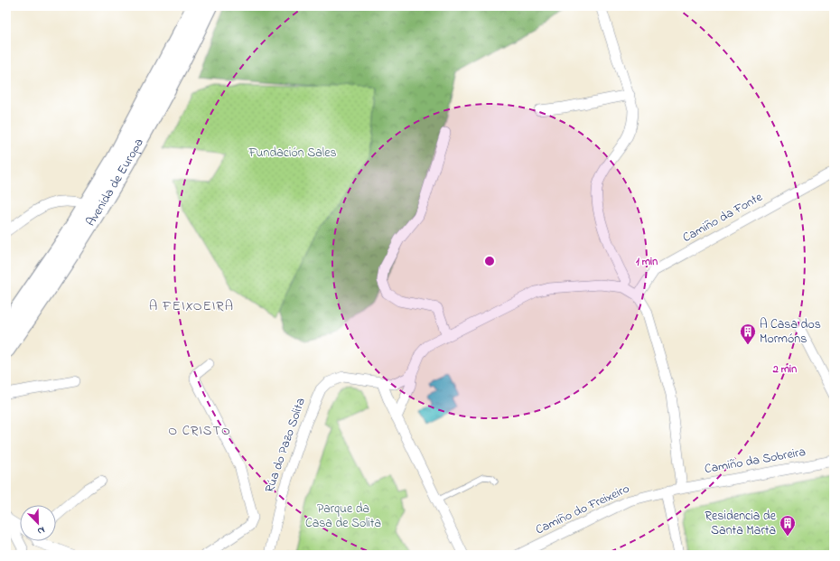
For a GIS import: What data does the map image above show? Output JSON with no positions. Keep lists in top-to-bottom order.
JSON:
{
  "streets": {
    "main road": ["Avenida de Europa"],
    "street": [
      "Camiño da Fonte",
      "Rúa do Pazo Solita",
      "Camiño da Sobreira",
      "Camiño do Freixeiro"
    ]
  },
  "crossings": [
    ["Camiño da Sobreira", "Camiño do Freixeiro"]
  ],
  "districts": ["A FEIXOEIRA", "O CRISTO"],
  "parks": ["Fundación Sales", "Parque da Casa de Solita"],
  "places": {
    "building": ["A Casa dos Mormóns", "Residencia de Santa Marta"]
  },
  "north": "bottom right",
  "rings": ["1 min", "2 min"]
}
